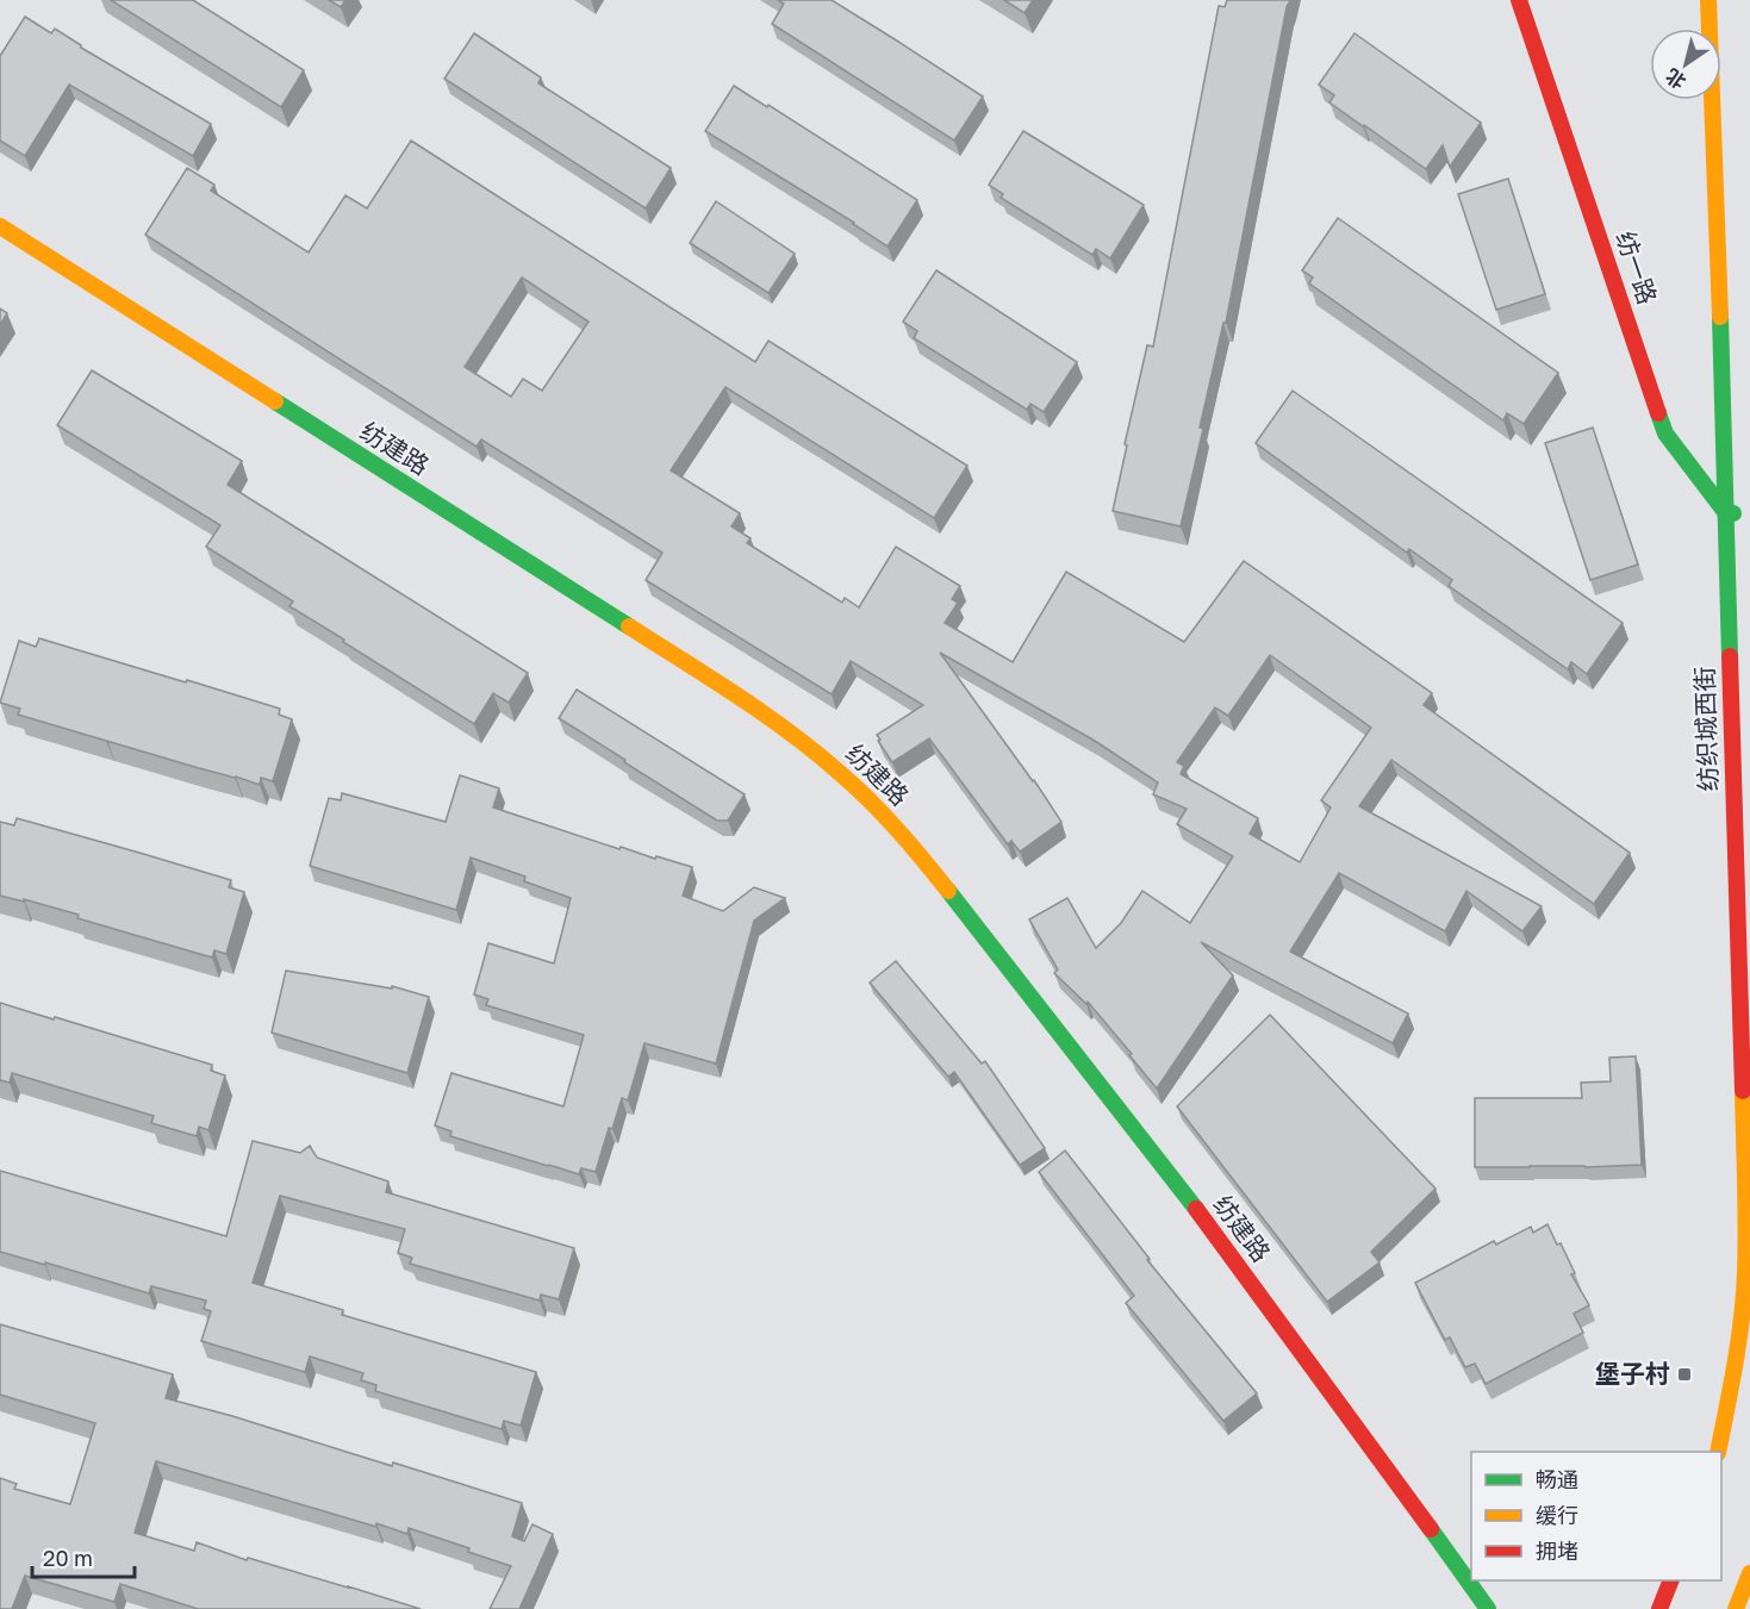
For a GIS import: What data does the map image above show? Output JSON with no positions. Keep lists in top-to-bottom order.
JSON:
{
  "streets": {
    "street": ["纺一路", "纺建路", "纺织城西街"]
  },
  "crossings": [
    ["纺一路", "纺织城西街"]
  ],
  "places": {
    "transit": ["堡子村"]
  },
  "legend": ["畅通", "缓行", "拥堵"],
  "scale_bar": "20 m",
  "north": "bottom left"
}
